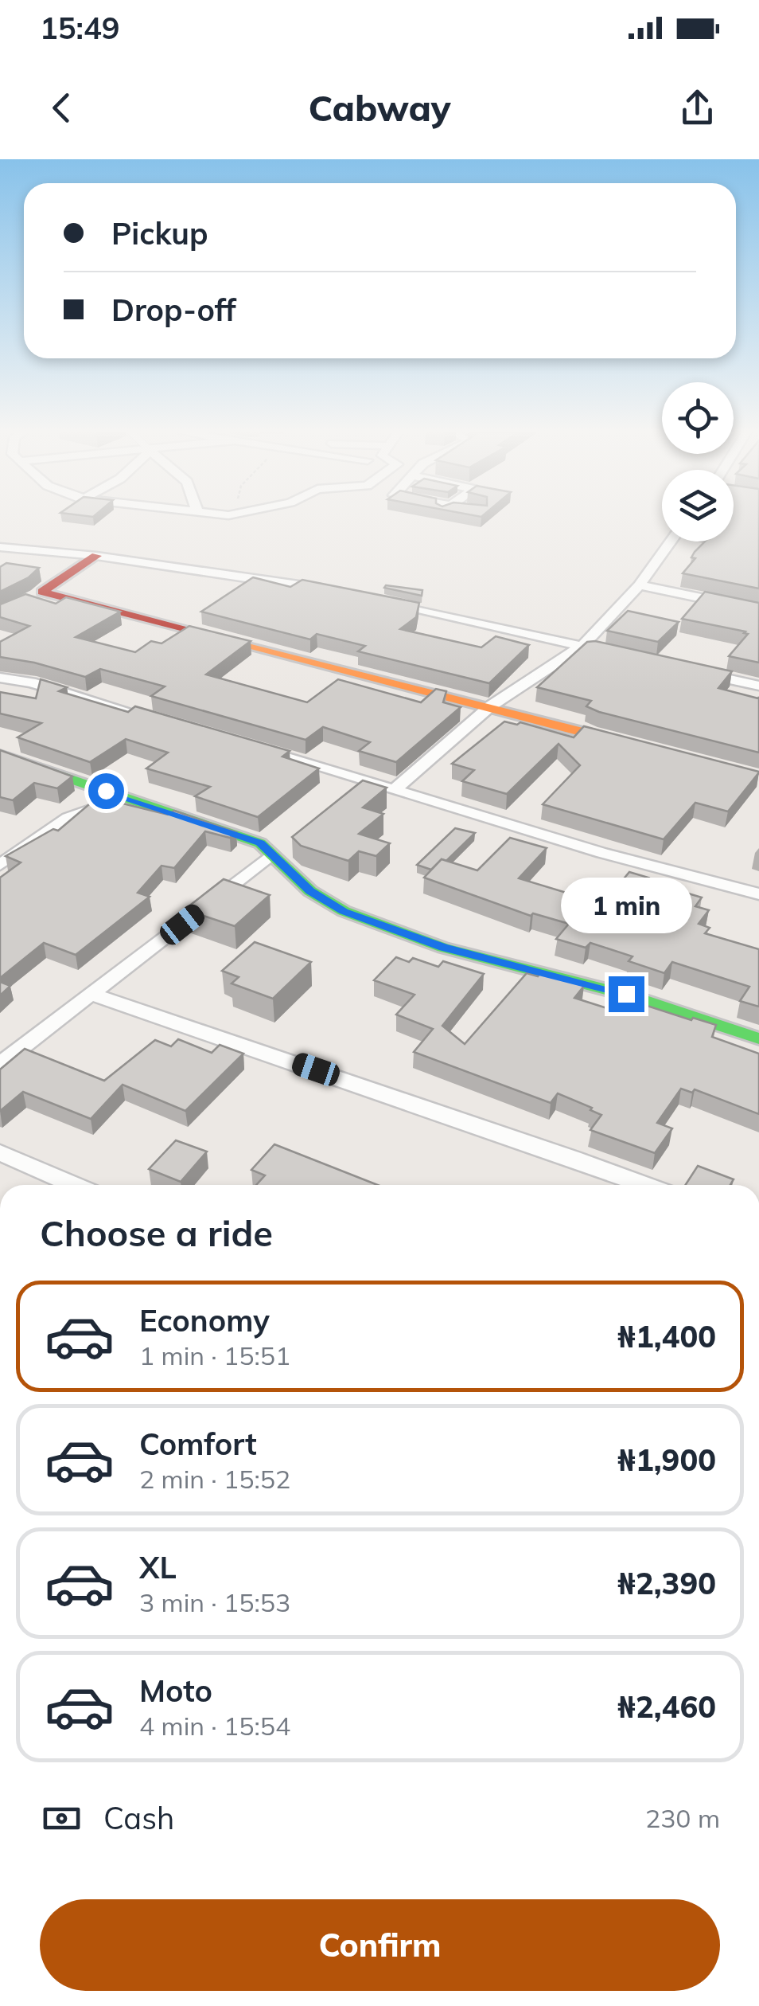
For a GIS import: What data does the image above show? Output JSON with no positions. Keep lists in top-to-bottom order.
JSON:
{
  "page": {
    "status": "15:49",
    "header": "Cabway",
    "banner": ["Pickup", "Drop-off"],
    "bubble": "1 min",
    "heading": "Choose a ride",
    "list": [
      {
        "name": "Economy",
        "note": "1 min · 15:51",
        "value": "₦1,400"
      },
      {
        "name": "Comfort",
        "note": "2 min · 15:52",
        "value": "₦1,900"
      },
      {
        "name": "XL",
        "note": "3 min · 15:53",
        "value": "₦2,390"
      },
      {
        "name": "Moto",
        "note": "4 min · 15:54",
        "value": "₦2,460"
      }
    ],
    "pay": ["Cash", "230 m"],
    "buttons": "Confirm"
  }
}
